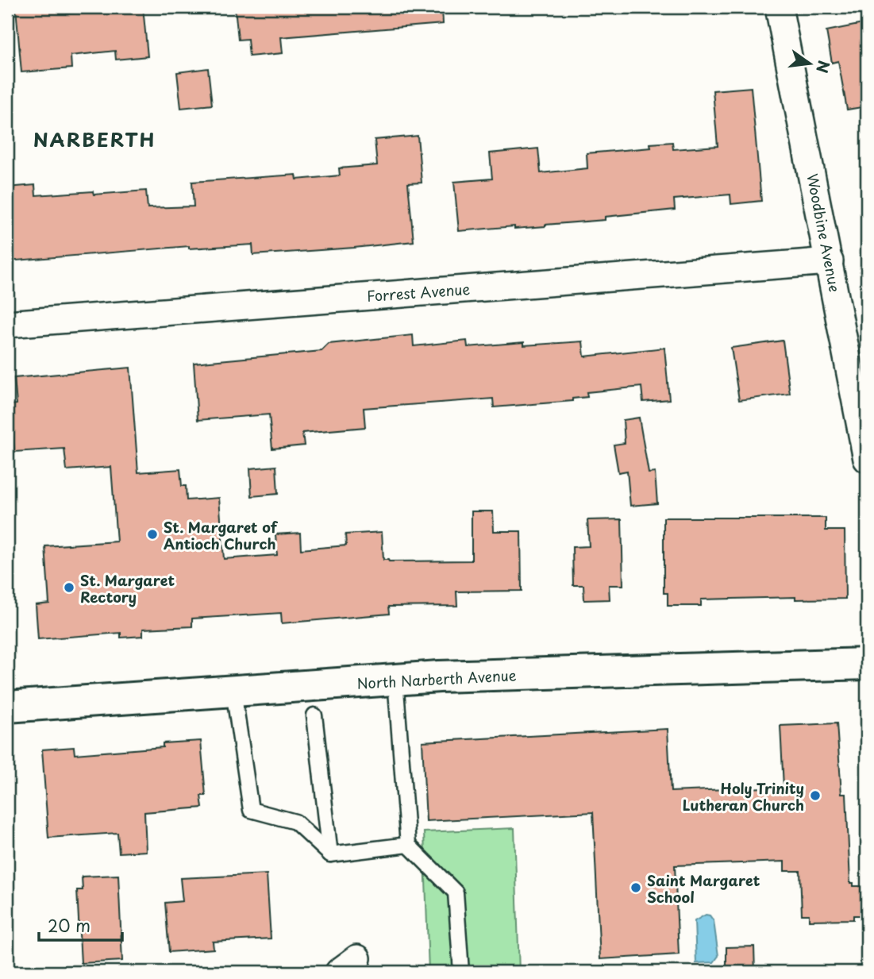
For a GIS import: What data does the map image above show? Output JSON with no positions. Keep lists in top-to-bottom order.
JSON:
{
  "streets": {
    "street": ["Woodbine Avenue", "Forrest Avenue", "North Narberth Avenue"]
  },
  "crossings": [
    ["Woodbine Avenue", "Forrest Avenue"]
  ],
  "districts": ["NARBERTH"],
  "places": [
    "St. Margaret of Antioch Church",
    "St. Margaret Rectory",
    "Holy Trinity Lutheran Church",
    "Saint Margaret School"
  ],
  "scale_bar": "20 m",
  "north": "right"
}
